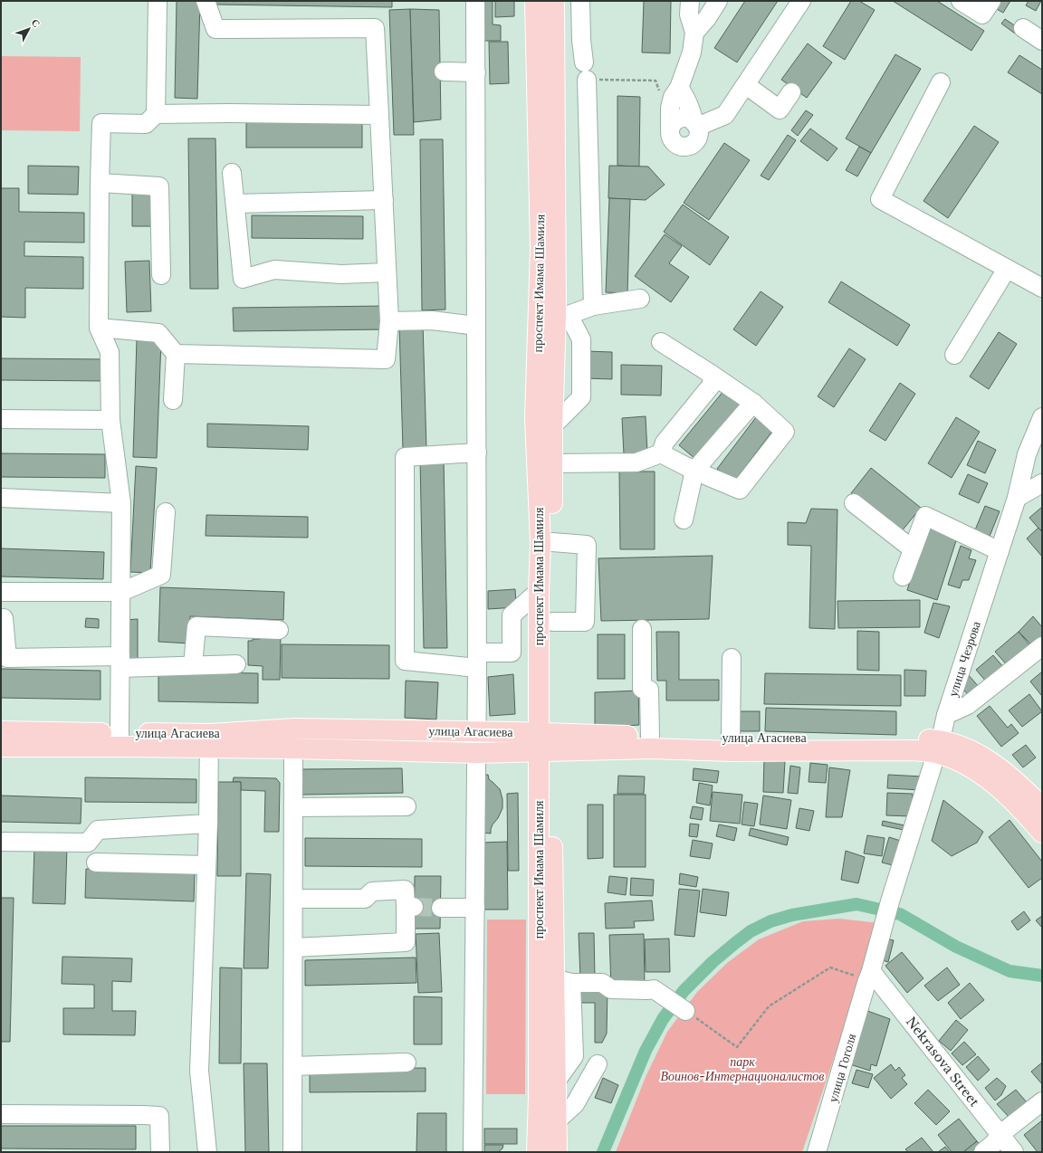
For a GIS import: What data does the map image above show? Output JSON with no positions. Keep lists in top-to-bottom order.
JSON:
{
  "streets": {
    "main road": ["проспект Имама Шамиля", "улица Агасиева"],
    "street": ["улица Чеэрова", "Nekrasova Street", "улица Гоголя"]
  },
  "crossings": [
    ["проспект Имама Шамиля", "улица Агасиева"],
    ["улица Чеэрова", "улица Агасиева"],
    ["улица Чеэрова", "Nekrasova Street"],
    ["улица Чеэрова", "улица Гоголя"],
    ["Nekrasova Street", "улица Гоголя"]
  ],
  "parks": ["парк Воинов-Интернационалистов"],
  "north": "top right"
}
